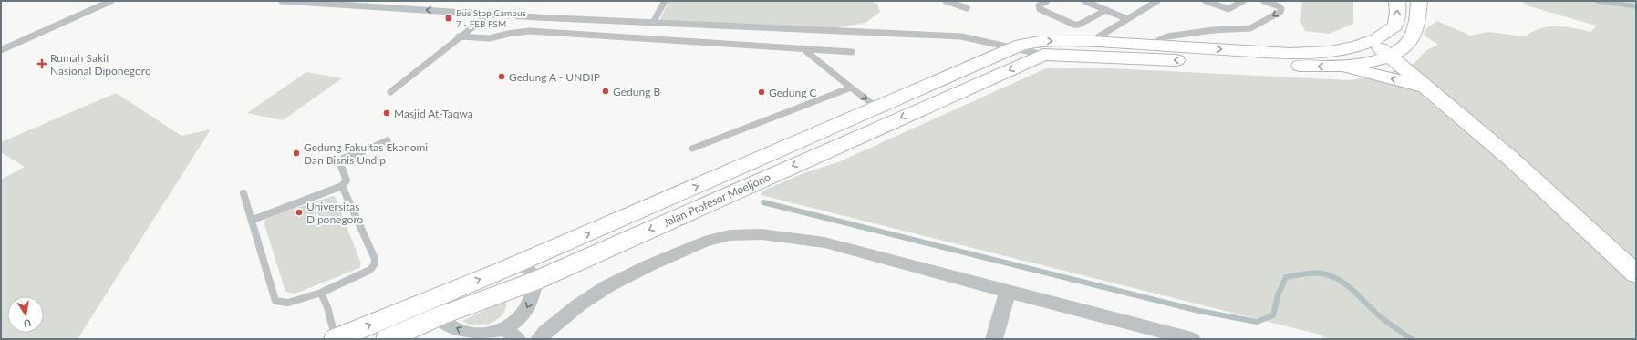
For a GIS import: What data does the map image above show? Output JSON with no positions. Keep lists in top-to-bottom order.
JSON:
{
  "streets": {
    "street": ["Jalan Profesor Moeljono"]
  },
  "places": {
    "transit": ["Bus Stop Campus 7 - FEB FSM"],
    "health": ["Rumah Sakit Nasional Diponegoro"],
    "other": [
      "Gedung A - UNDIP",
      "Gedung B",
      "Gedung C",
      "Masjid At-Taqwa",
      "Gedung Fakultas Ekonomi Dan Bisnis Undip",
      "Universitas Diponegoro"
    ]
  },
  "north": "bottom"
}
